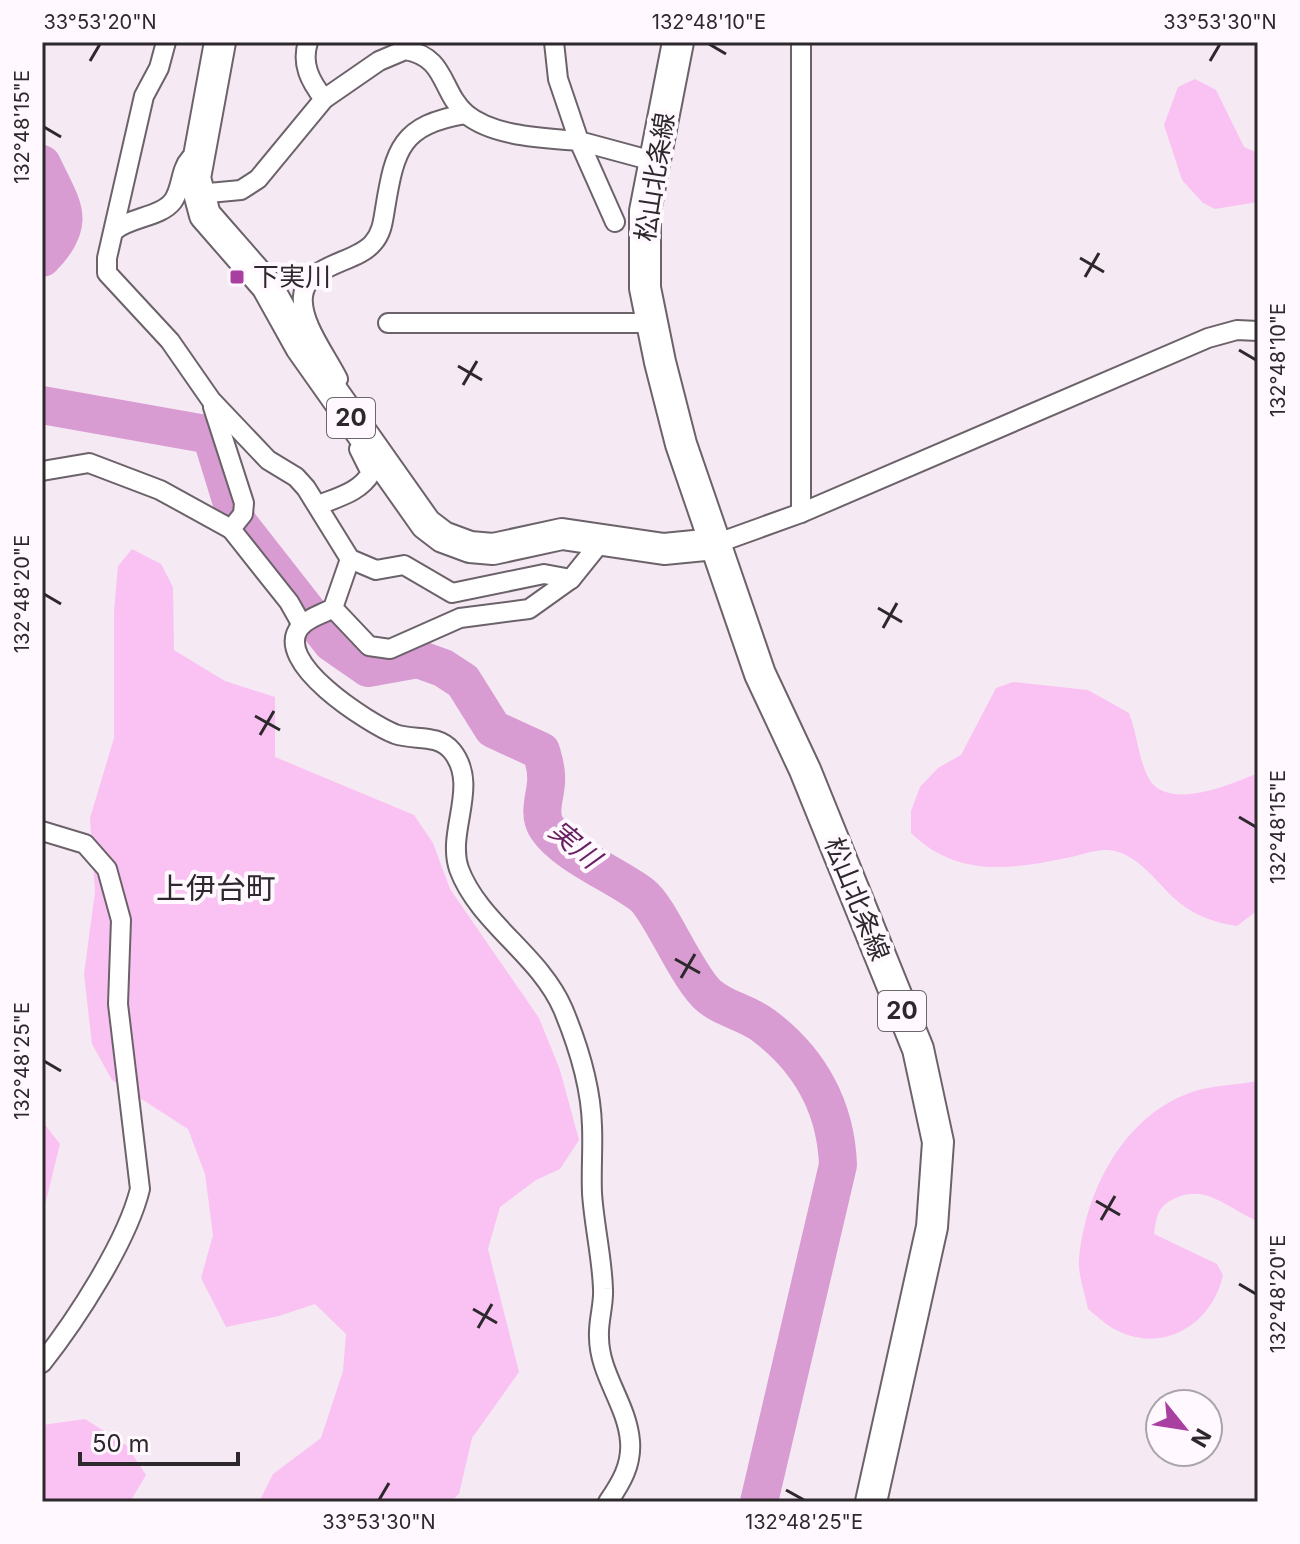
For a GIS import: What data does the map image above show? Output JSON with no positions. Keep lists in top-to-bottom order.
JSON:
{
  "streets": {
    "main road": ["松山北条線", "20"]
  },
  "crossings": [
    ["松山北条線", "20"]
  ],
  "districts": ["上伊台町"],
  "water": ["実川"],
  "places": {
    "transit": ["下実川"]
  },
  "scale_bar": "50 m",
  "north": "bottom right",
  "coordinates": [
    "33°53'20\"N",
    "132°48'10\"E",
    "33°53'30\"N",
    "132°48'15\"E",
    "132°48'20\"E",
    "132°48'25\"E"
  ]
}
